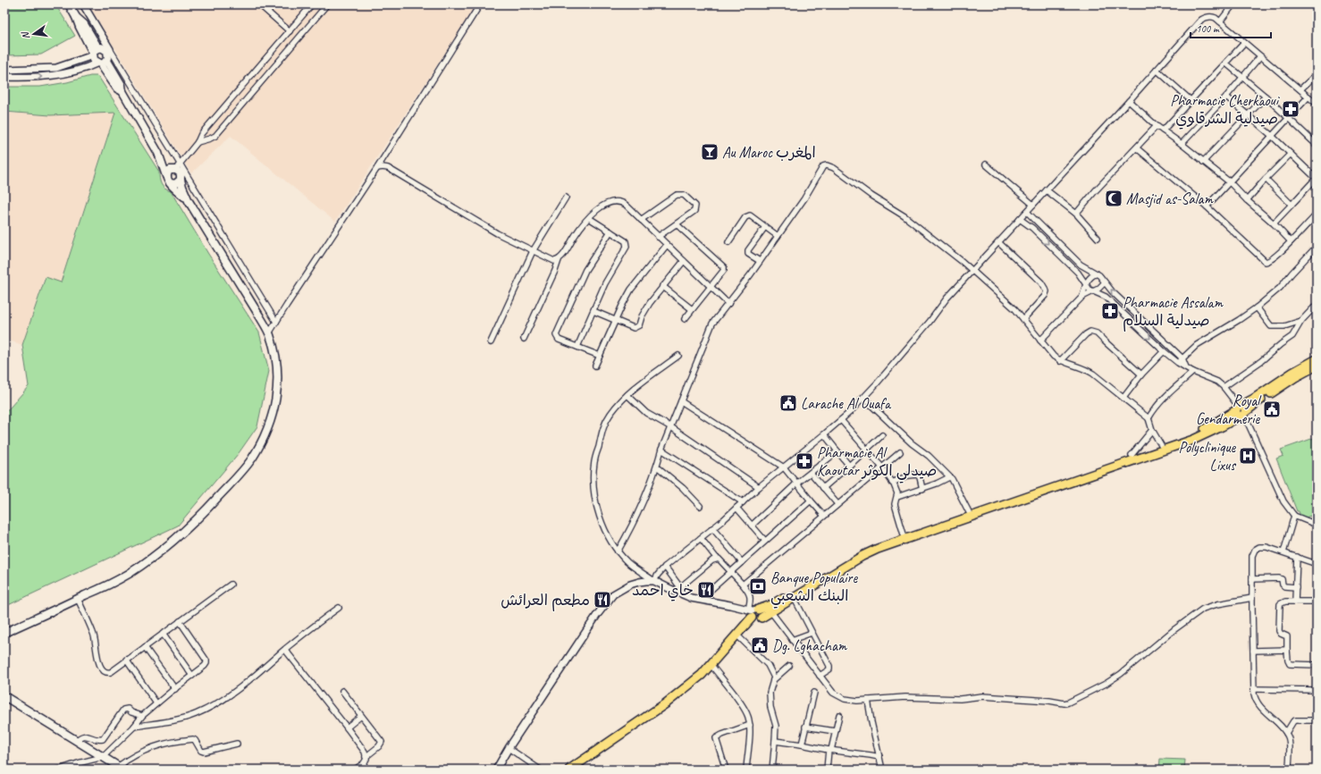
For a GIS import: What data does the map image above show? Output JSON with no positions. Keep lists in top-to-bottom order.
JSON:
{
  "places": {
    "pharmacy": ["Pharmacie Cherkaoui صيدلية الشرقاوي", "Pharmacie Assalam صيدلية السلام", "Pharmacie Al Kaoutar صيدلي الكوثر"],
    "bar": ["Au Maroc المغرب"],
    "mosque": ["Masjid as-Salam"],
    "public building": ["Larache Al Ouafa", "Royal Gendarmerie", "Dg. Lghacham"],
    "hospital": ["Polyclinique Lixus"],
    "bank": ["Banque Populaire البنك الشعبي"],
    "restaurant": ["خاي احمد", "مطعم العرائش"]
  },
  "scale_bar": "100 m",
  "north": "left"
}
